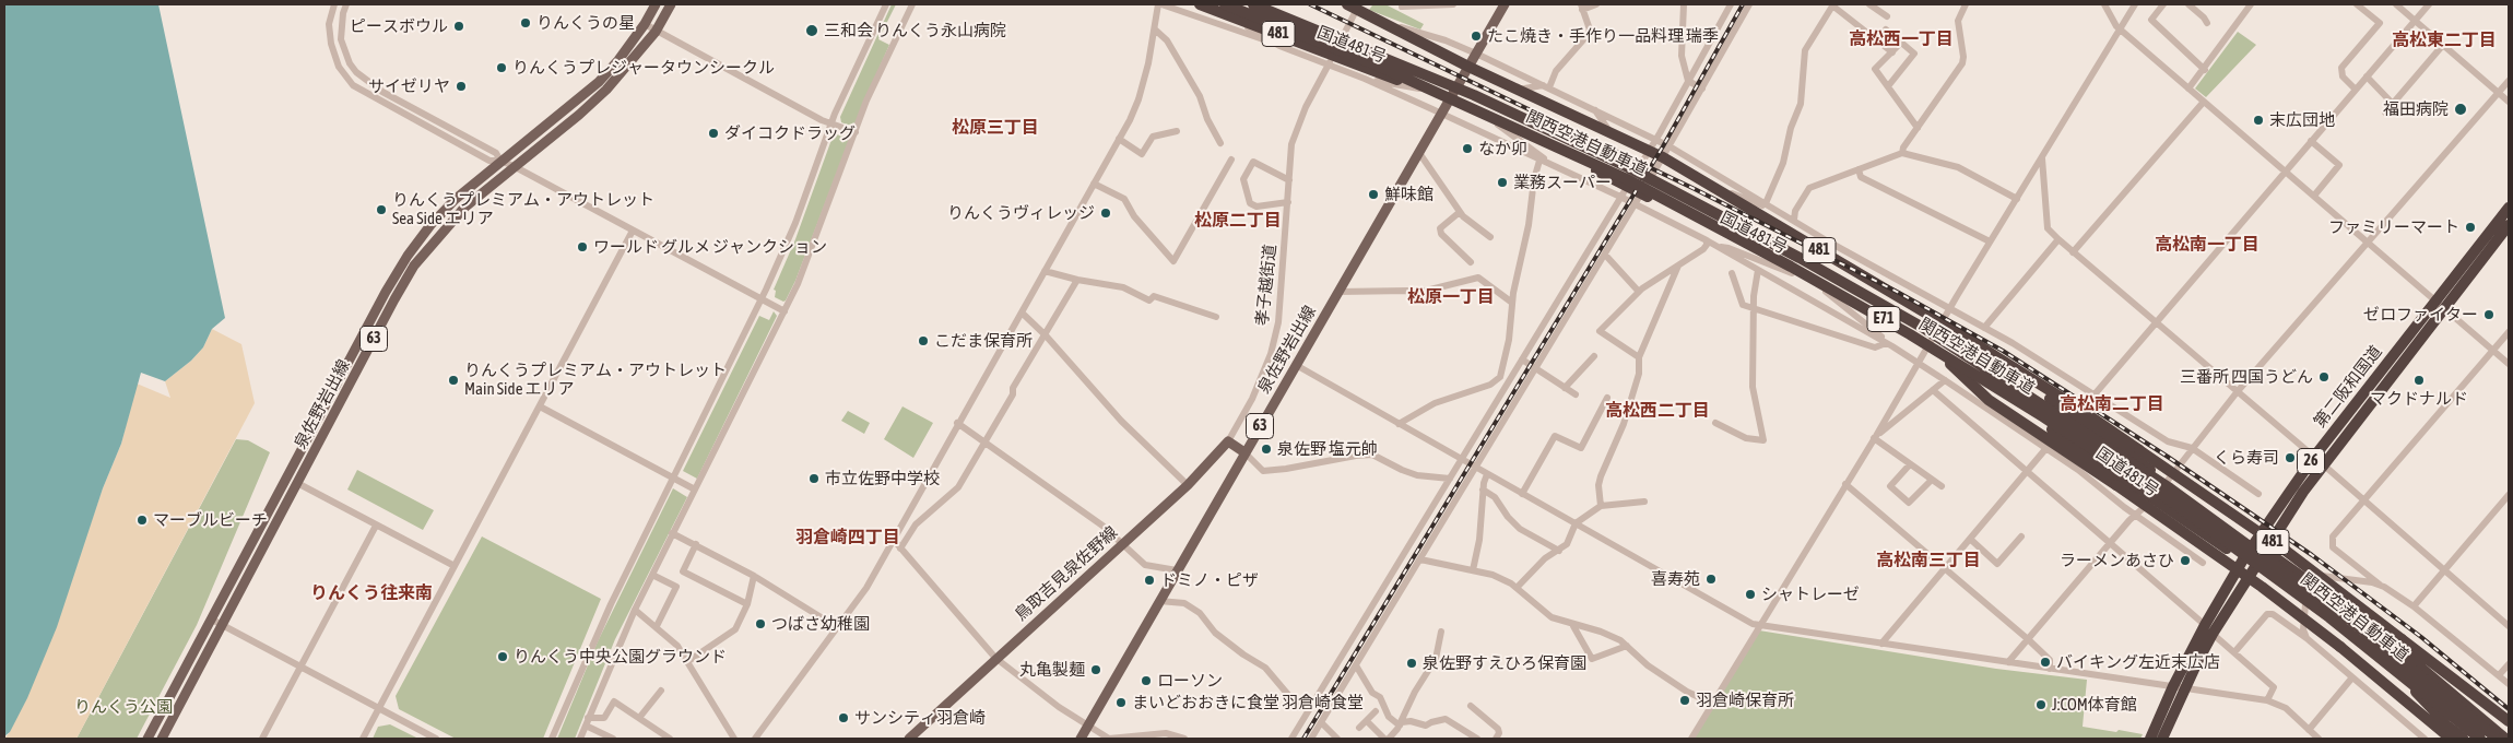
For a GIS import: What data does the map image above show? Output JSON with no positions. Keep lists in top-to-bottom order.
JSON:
{
  "streets": {
    "highway": [
      "481",
      "国道481号",
      "関西空港自動車道",
      "E71",
      "第二阪和国道",
      "26"
    ],
    "main road": ["63", "泉佐野岩出線", "鳥取吉見泉佐野線"],
    "street": ["孝子越街道"]
  },
  "crossings": [
    ["481", "国道481号"],
    ["481", "第二阪和国道"],
    ["国道481号", "関西空港自動車道"],
    ["国道481号", "孝子越街道"],
    ["国道481号", "泉佐野岩出線"],
    ["孝子越街道", "鳥取吉見泉佐野線"]
  ],
  "districts": [
    "高松西一丁目",
    "高松東二丁目",
    "松原三丁目",
    "松原二丁目",
    "高松南一丁目",
    "松原一丁目",
    "高松南二丁目",
    "高松西二丁目",
    "羽倉崎四丁目",
    "高松南三丁目",
    "りんくう往来南"
  ],
  "parks": ["りんくう公園"],
  "places": [
    "りんくうの星",
    "ピースボウル",
    "三和会 りんくう永山病院",
    "たこ焼き・手作り一品料理 瑞季",
    "りんくうプレジャータウンシークル",
    "サイゼリヤ",
    "福田病院",
    "末広団地",
    "ダイコクドラッグ",
    "なか卯",
    "業務スーパー",
    "鮮味館",
    "りんくうプレミアム・アウトレット Sea Side エリア",
    "りんくうヴィレッジ",
    "ファミリーマート",
    "ワールド グルメ ジャンクション",
    "ゼロファイター",
    "こだま保育所",
    "三番所 四国うどん",
    "りんくうプレミアム・アウトレット Main Side エリア",
    "マクドナルド",
    "泉佐野 塩元帥",
    "くら寿司",
    "市立佐野中学校",
    "マーブルビーチ",
    "ラーメンあさひ",
    "喜寿苑",
    "ドミノ・ピザ",
    "シャトレーゼ",
    "つばさ幼稚園",
    "りんくう中央公園グラウンド",
    "バイキング左近末広店",
    "泉佐野すえひろ保育園",
    "丸亀製麺",
    "ローソン",
    "羽倉崎保育所",
    "まいどおおきに食堂 羽倉崎食堂",
    "J:COM体育館",
    "サンシティ羽倉崎"
  ]
}
